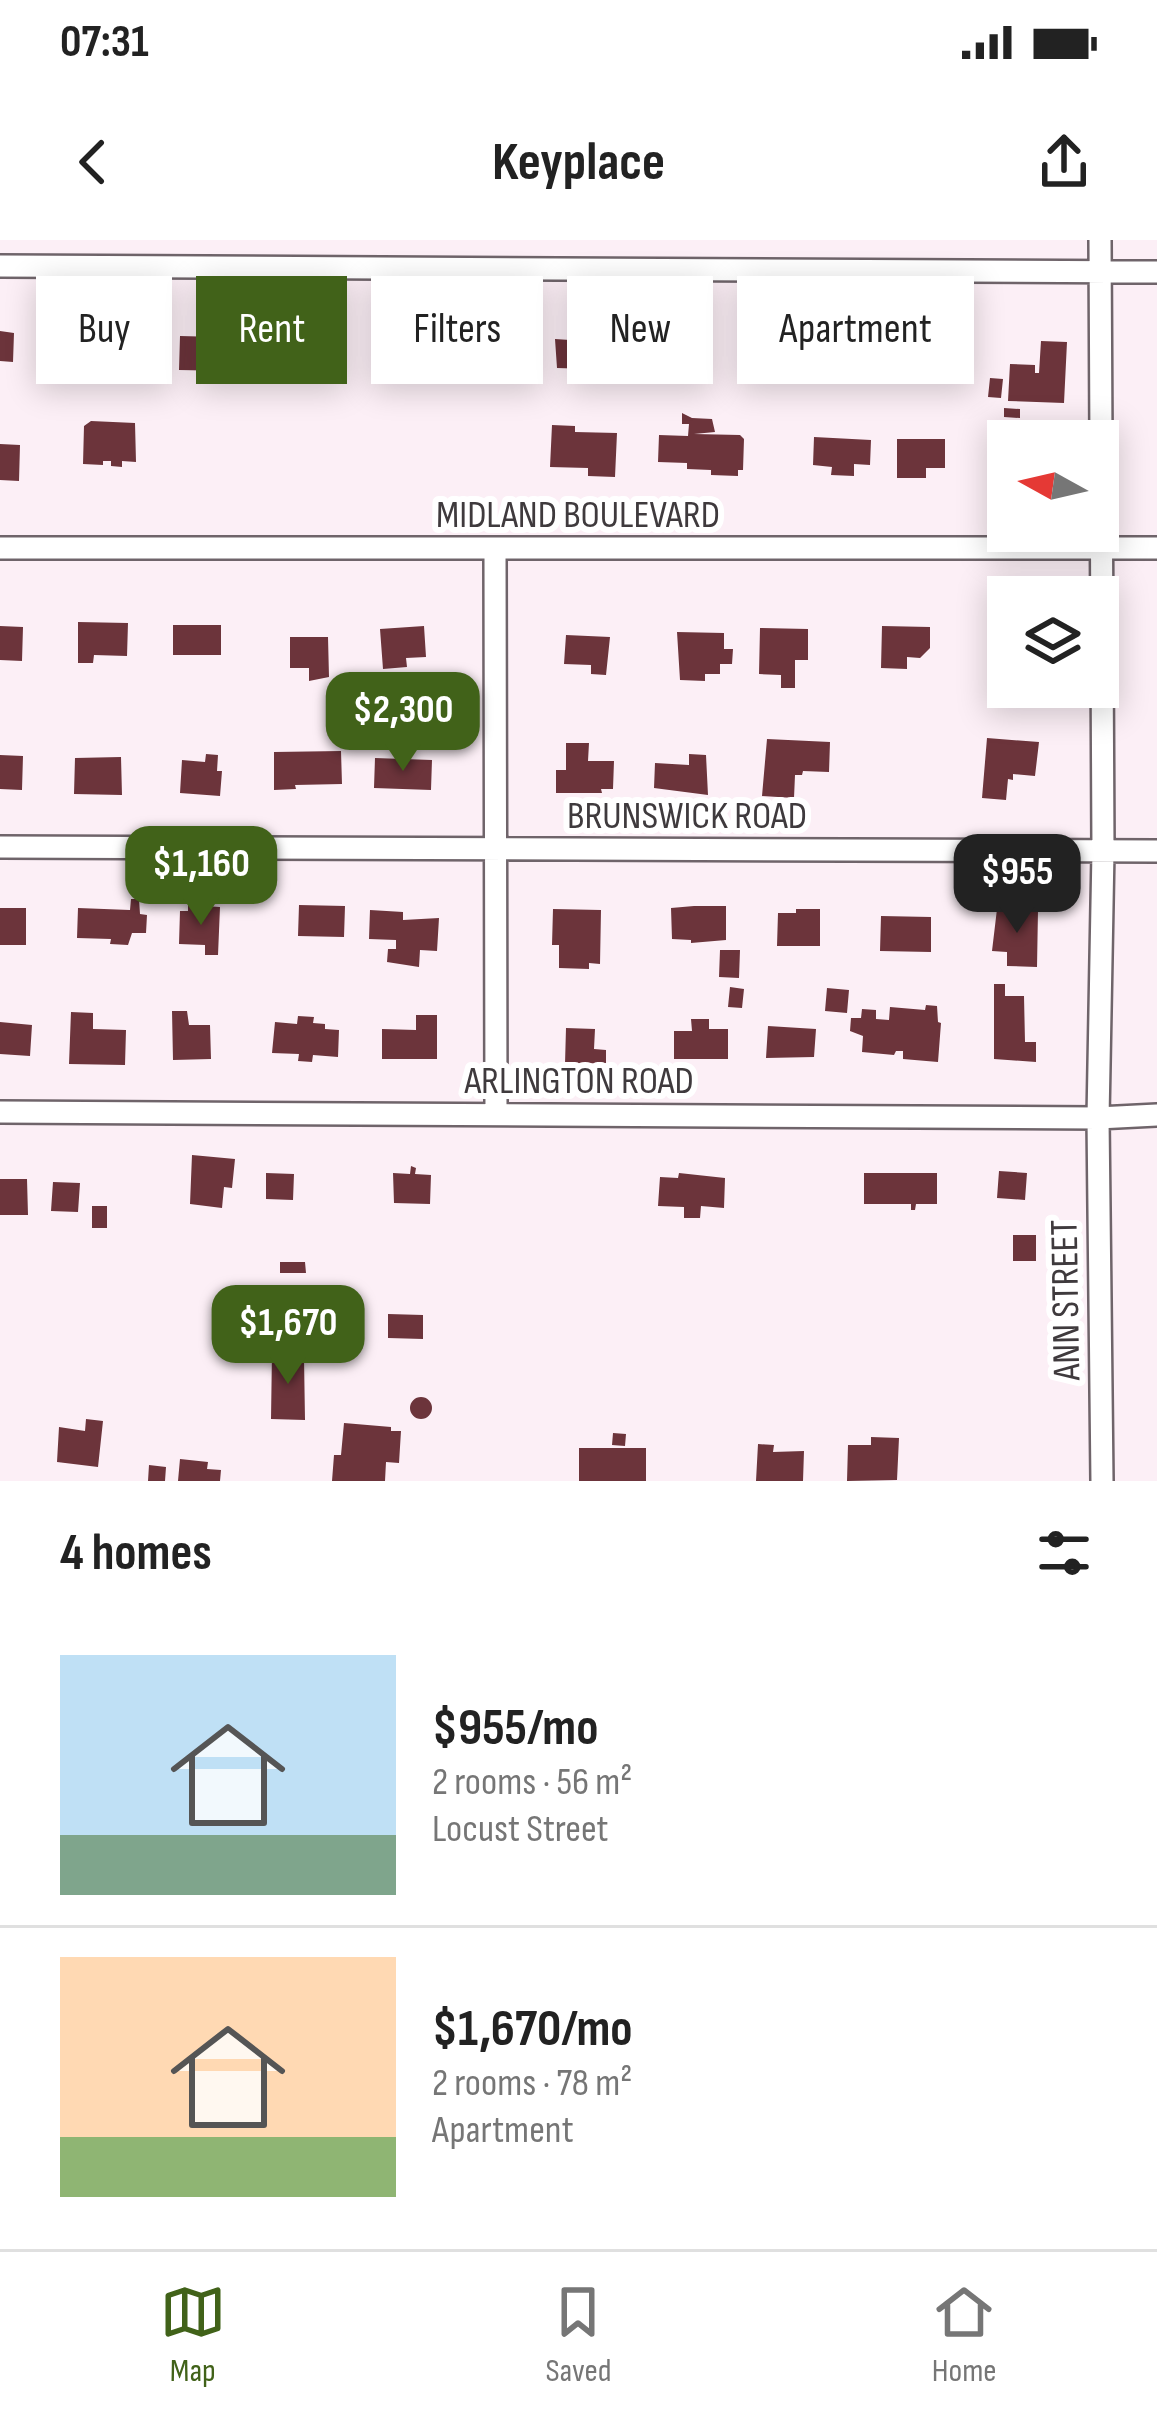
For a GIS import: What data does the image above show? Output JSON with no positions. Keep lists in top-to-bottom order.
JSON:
{
  "streets": {
    "street": [
      "MIDLAND BOULEVARD",
      "BRUNSWICK ROAD",
      "ARLINGTON ROAD",
      "ANN STREET"
    ]
  },
  "crossings": [
    ["BRUNSWICK ROAD", "ANN STREET"],
    ["ARLINGTON ROAD", "ANN STREET"]
  ],
  "north": "left",
  "page": {
    "status": "07:31",
    "header": "Keyplace",
    "chip": [
      "Buy",
      "Rent",
      "Filters",
      "New",
      "Apartment"
    ],
    "price": [
      "$2,300",
      "$1,160",
      "$955",
      "$1,670"
    ],
    "heading": "4 homes",
    "list": [
      {
        "name": "$955/mo",
        "note": "2 rooms · 56 m² · Locust Street"
      },
      {
        "name": "$1,670/mo",
        "note": "2 rooms · 78 m² · Apartment"
      }
    ],
    "tabs": ["Map", "Saved", "Home"]
  }
}
